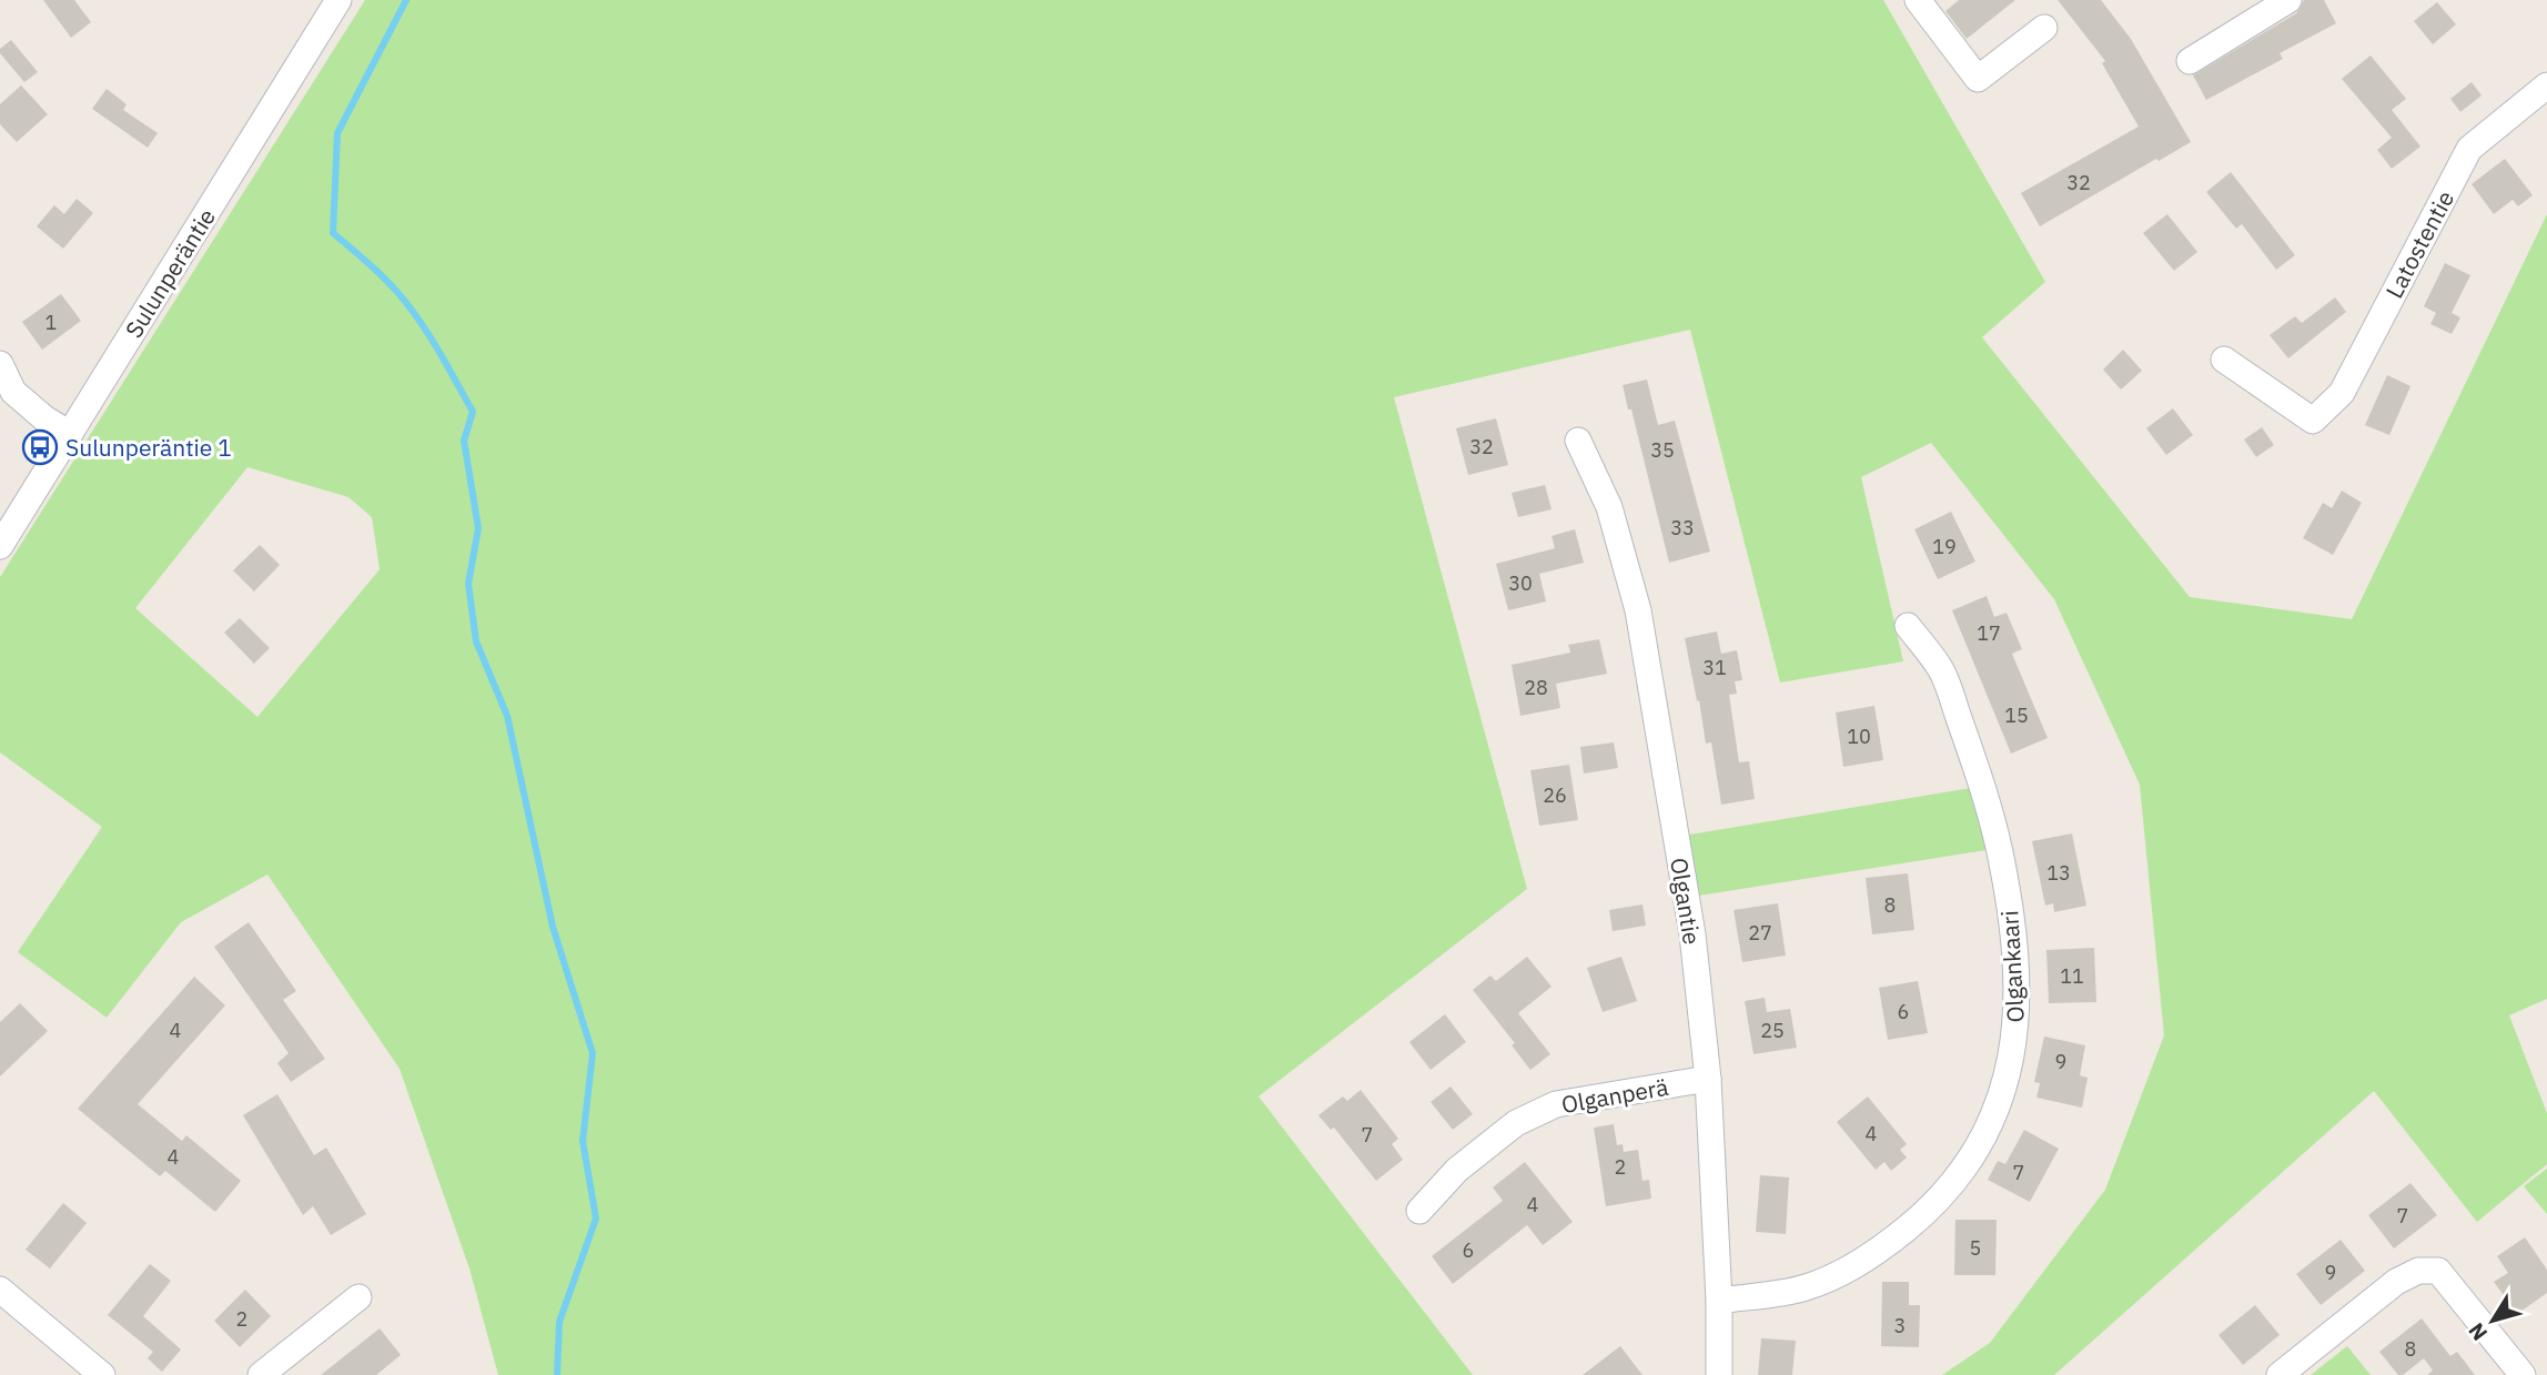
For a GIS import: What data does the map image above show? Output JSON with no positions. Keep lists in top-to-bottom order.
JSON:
{
  "streets": {
    "street": [
      "Latostentie",
      "Sulunperäntie",
      "Olgantie",
      "Olgankaari",
      "Olganperä"
    ]
  },
  "crossings": [
    ["Olgantie", "Olgankaari"],
    ["Olgantie", "Olganperä"]
  ],
  "places": {
    "bus stop": ["Sulunperäntie 1"]
  },
  "house_numbers": [
    "32",
    "1",
    "32",
    "35",
    "33",
    "19",
    "30",
    "17",
    "31",
    "28",
    "15",
    "10",
    "26",
    "13",
    "8",
    "27",
    "11",
    "6",
    "4",
    "25",
    "9",
    "4",
    "7",
    "4",
    "2",
    "7",
    "4",
    "7",
    "5",
    "6",
    "9",
    "2",
    "3",
    "8"
  ],
  "north": "bottom left"
}
